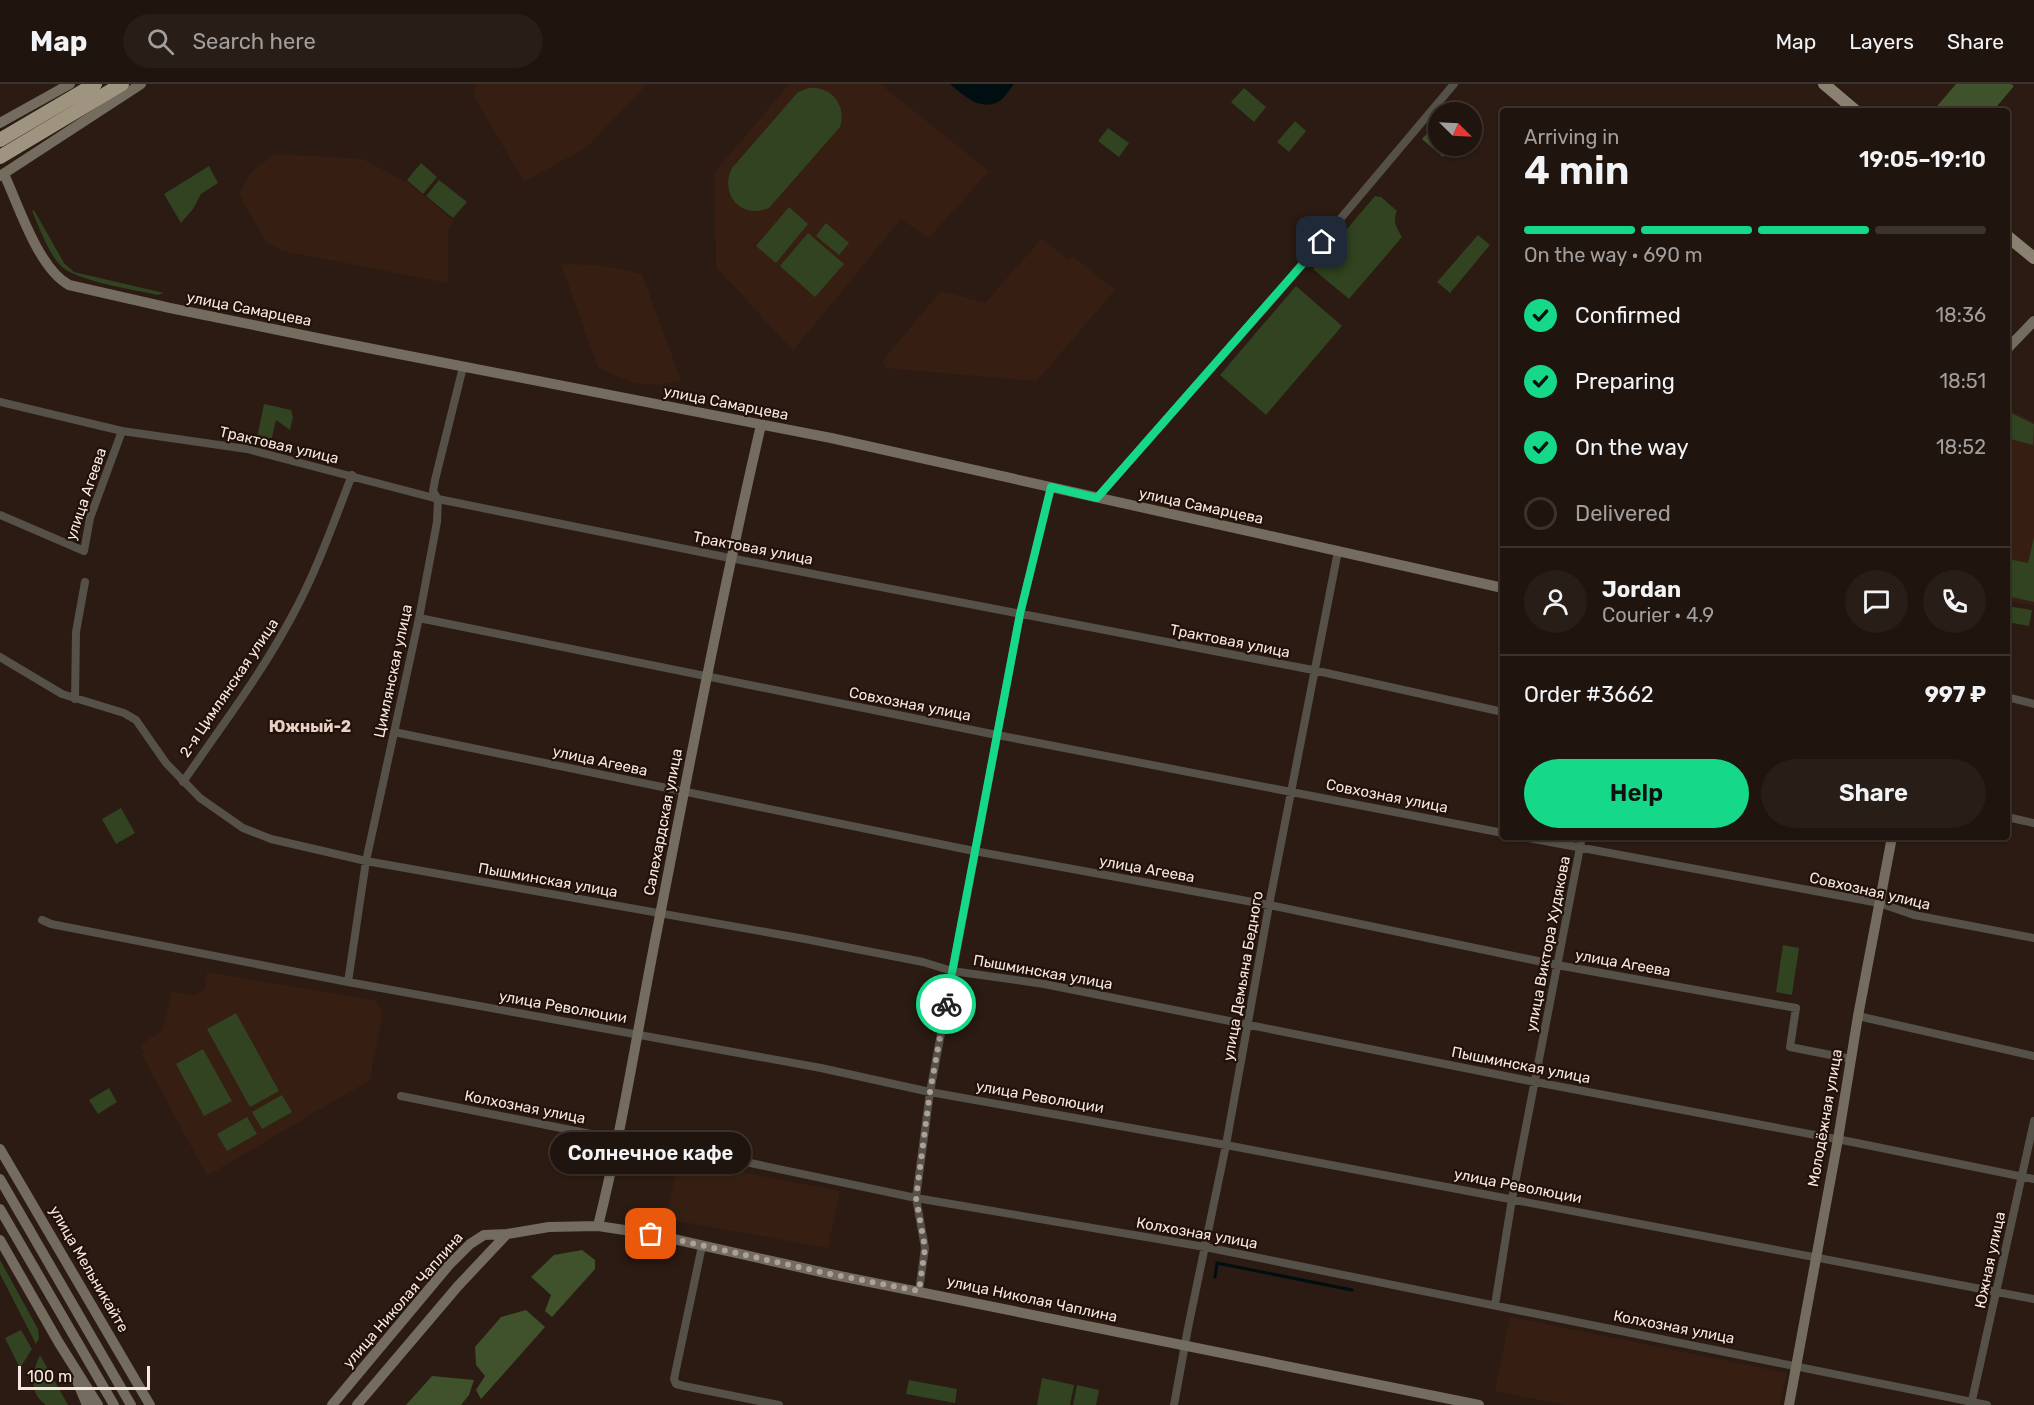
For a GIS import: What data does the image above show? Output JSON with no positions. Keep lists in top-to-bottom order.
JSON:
{
  "streets": {
    "street": [
      "улица Самарцева",
      "Трактовая улица",
      "улица Агеева",
      "Цимлянская улица",
      "2-я Цимлянская улица",
      "Совхозная улица",
      "Салехардская улица",
      "Пышминская улица",
      "улица Виктора Худякова",
      "улица Демьяна Бедного",
      "улица Революции",
      "Колхозная улица",
      "Молодёжная улица",
      "Южная улица",
      "улица Мельникайте",
      "улица Николая Чаплина"
    ]
  },
  "crossings": [
    ["улица Самарцева", "Цимлянская улица"],
    ["улица Самарцева", "Салехардская улица"],
    ["улица Самарцева", "улица Демьяна Бедного"],
    ["Трактовая улица", "улица Агеева"],
    ["Трактовая улица", "Цимлянская улица"],
    ["Трактовая улица", "2-я Цимлянская улица"],
    ["Трактовая улица", "Салехардская улица"],
    ["Трактовая улица", "улица Демьяна Бедного"],
    ["улица Агеева", "Цимлянская улица"],
    ["улица Агеева", "Салехардская улица"],
    ["улица Агеева", "улица Виктора Худякова"],
    ["улица Агеева", "улица Демьяна Бедного"],
    ["улица Агеева", "Молодёжная улица"],
    ["Цимлянская улица", "Совхозная улица"],
    ["Цимлянская улица", "Пышминская улица"],
    ["Цимлянская улица", "улица Революции"],
    ["2-я Цимлянская улица", "Пышминская улица"],
    ["Совхозная улица", "Салехардская улица"],
    ["Совхозная улица", "улица Виктора Худякова"],
    ["Совхозная улица", "улица Демьяна Бедного"],
    ["Совхозная улица", "Молодёжная улица"],
    ["Салехардская улица", "Пышминская улица"],
    ["Салехардская улица", "улица Революции"],
    ["Салехардская улица", "Колхозная улица"],
    ["Салехардская улица", "улица Николая Чаплина"],
    ["Пышминская улица", "улица Виктора Худякова"],
    ["Пышминская улица", "улица Демьяна Бедного"],
    ["Пышминская улица", "Молодёжная улица"],
    ["Пышминская улица", "Южная улица"],
    ["улица Виктора Худякова", "улица Революции"],
    ["улица Виктора Худякова", "Колхозная улица"],
    ["улица Демьяна Бедного", "улица Революции"],
    ["улица Демьяна Бедного", "Колхозная улица"],
    ["улица Демьяна Бедного", "улица Николая Чаплина"],
    ["улица Революции", "Молодёжная улица"],
    ["улица Революции", "Южная улица"],
    ["Колхозная улица", "Молодёжная улица"],
    ["Колхозная улица", "Южная улица"]
  ],
  "districts": ["Южный-2"],
  "places": ["Солнечное кафе"],
  "scale_bar": "100 m",
  "north": "bottom right",
  "page": {
    "header": "Map",
    "search": "Search here",
    "nav": ["Map", "Layers", "Share"],
    "heading": ["4 min", "Arriving in", "19:05–19:10"],
    "panel": [
      "Jordan",
      "Courier · 4.9",
      "Order #3662",
      "997 ₽"
    ],
    "bar": "On the way · 690 m",
    "list": [
      ["Confirmed", "18:36"],
      ["Preparing", "18:51"],
      ["On the way", "18:52"],
      "Delivered"
    ],
    "buttons": ["Help", "Share"],
    "bubble": "Солнечное кафе",
    "scale": "100 m"
  }
}
